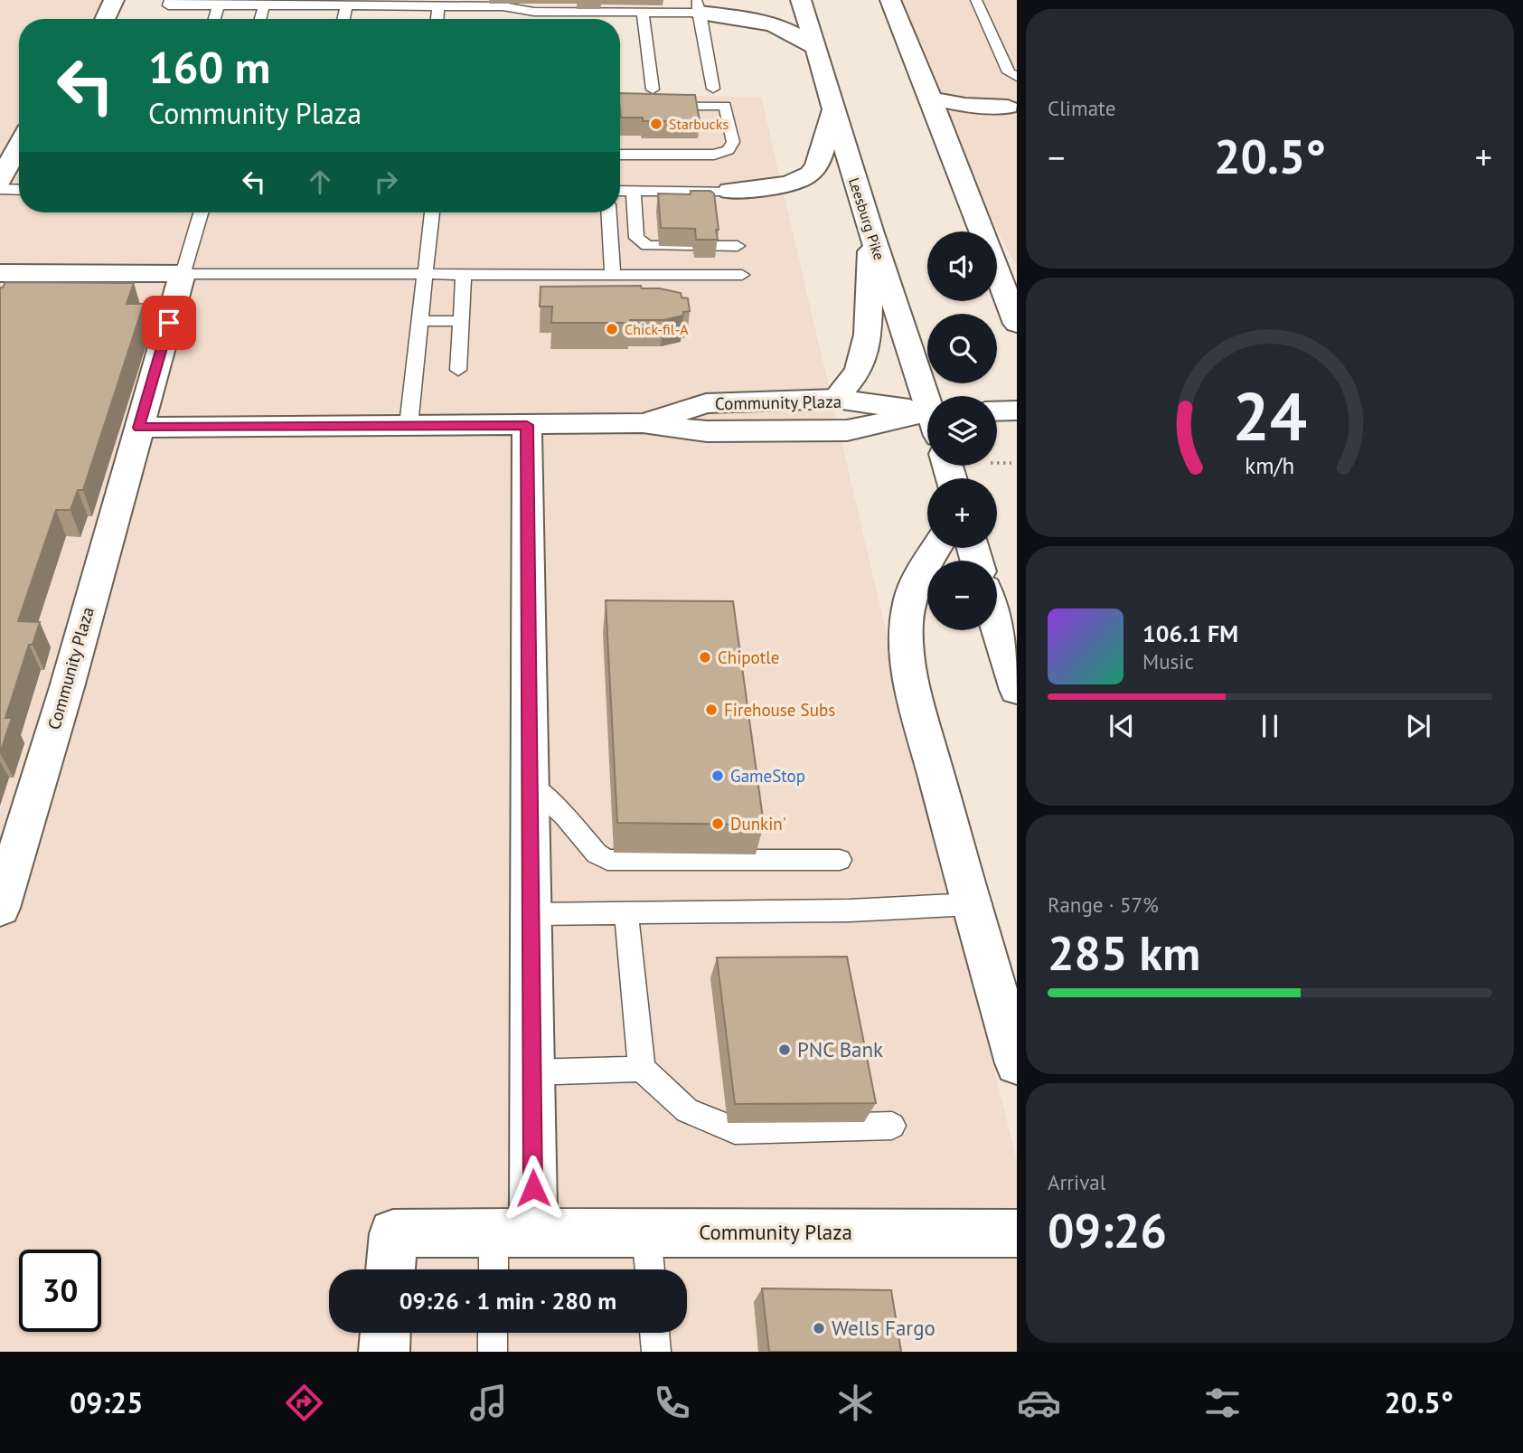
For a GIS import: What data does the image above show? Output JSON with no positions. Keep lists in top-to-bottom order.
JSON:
{
  "streets": {
    "main road": ["Leesburg Pike", "Community Plaza"]
  },
  "places": [
    "Starbucks",
    "Chick-fil-A",
    "Chipotle",
    "Firehouse Subs",
    "GameStop",
    "Dunkin'",
    "PNC Bank",
    "Wells Fargo"
  ],
  "page": {
    "tile": [
      "Climate",
      ["Range · 57%", "285 km"],
      ["Arrival", "09:26"]
    ],
    "turn": ["160 m", "Community Plaza"],
    "heat": ["−", "20.5°", "+"],
    "map_buttons": ["+", "−"],
    "song": ["106.1 FM", "Music"],
    "limit": "30",
    "trip": "09:26 · 1 min · 280 m",
    "tabs": ["09:25", "20.5°"],
    "gauge": ["24", "km/h"]
  }
}
